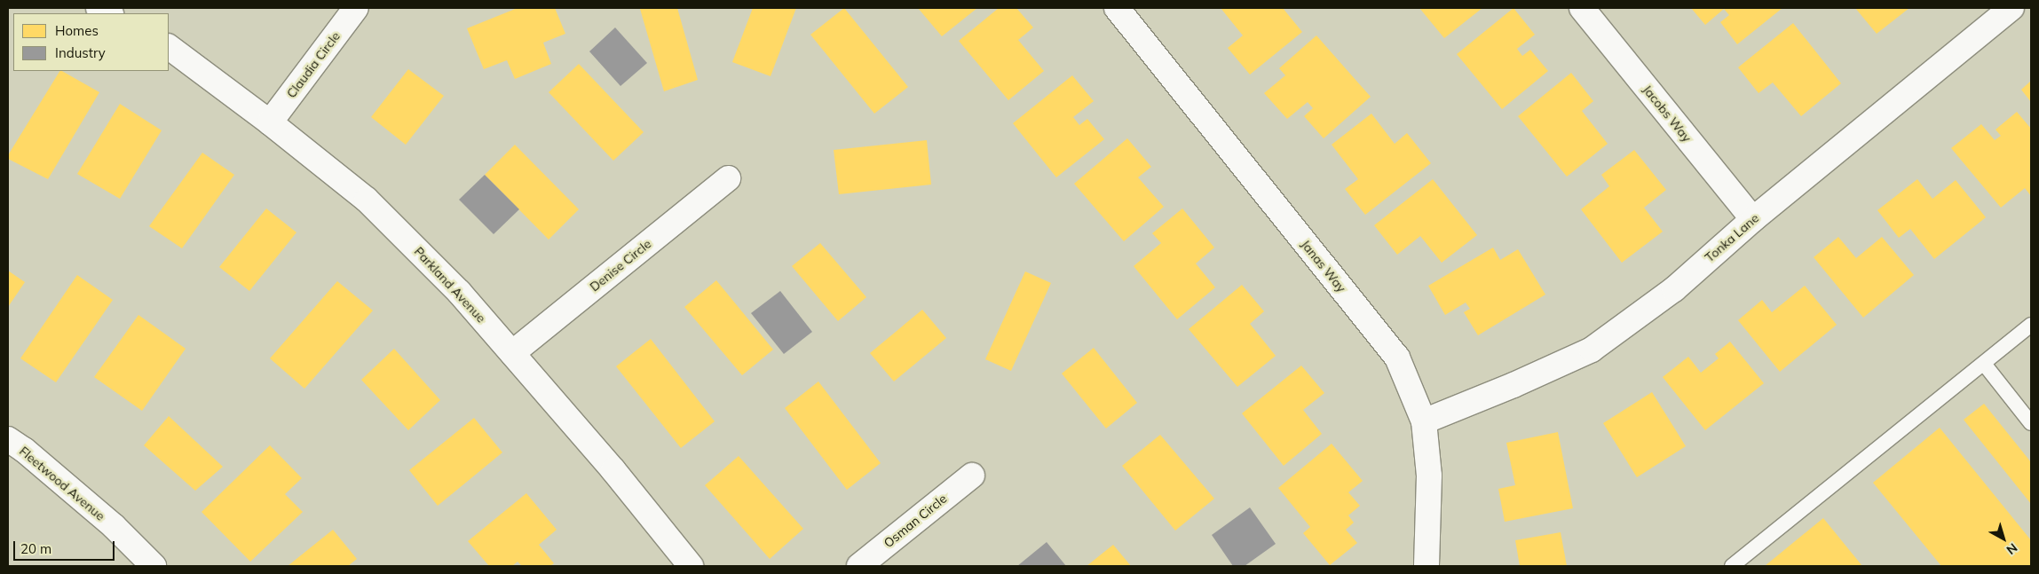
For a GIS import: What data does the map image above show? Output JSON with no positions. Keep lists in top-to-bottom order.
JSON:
{
  "streets": {
    "street": [
      "Claudia Circle",
      "Jacobs Way",
      "Tonka Lane",
      "Denise Circle",
      "Janas Way",
      "Parkland Avenue",
      "Fleetwood Avenue",
      "Osman Circle"
    ]
  },
  "crossings": [
    ["Claudia Circle", "Parkland Avenue"],
    ["Jacobs Way", "Tonka Lane"],
    ["Tonka Lane", "Janas Way"],
    ["Denise Circle", "Parkland Avenue"]
  ],
  "legend": ["Homes", "Industry"],
  "scale_bar": "20 m",
  "north": "bottom right"
}
